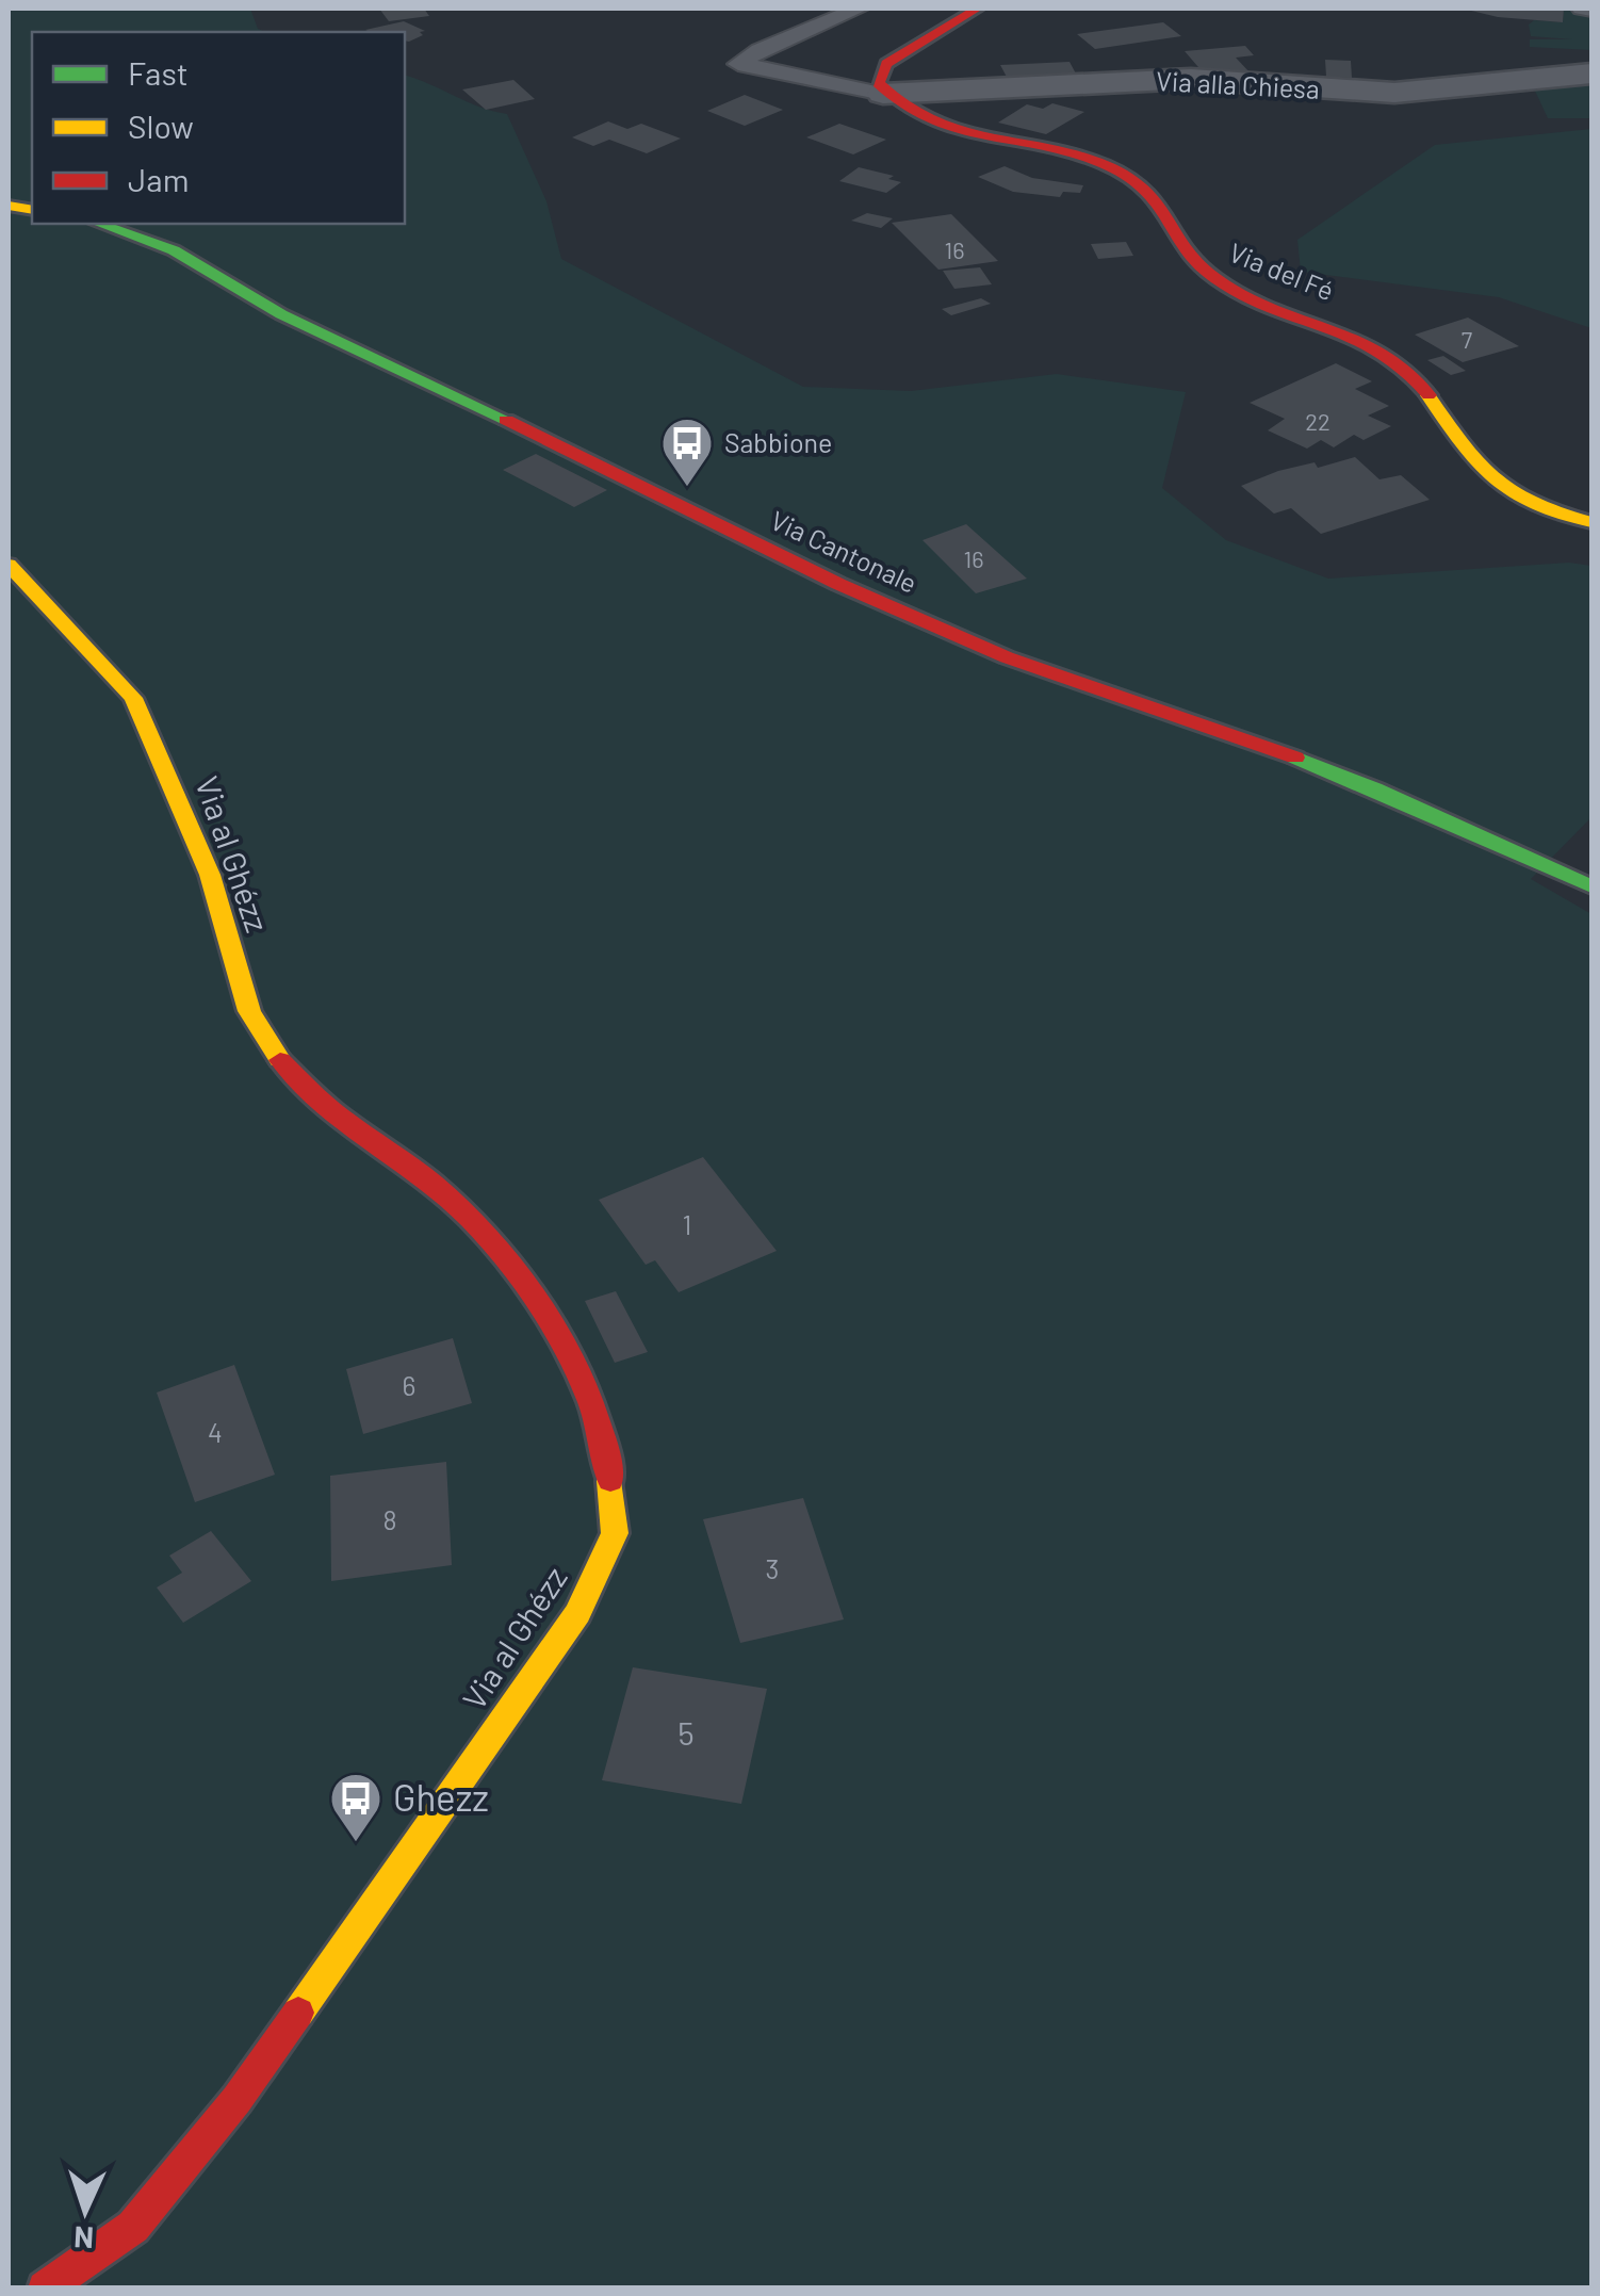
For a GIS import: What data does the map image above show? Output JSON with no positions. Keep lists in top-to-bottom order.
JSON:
{
  "streets": {
    "street": [
      "Via alla Chiesa",
      "Via del Fé",
      "Via Cantonale",
      "Via al Ghézz"
    ]
  },
  "crossings": [
    ["Via alla Chiesa", "Via del Fé"]
  ],
  "places": {
    "bus stop": ["Sabbione", "Ghezz"]
  },
  "house_numbers": [
    "16",
    "7",
    "22",
    "16",
    "1",
    "6",
    "4",
    "8",
    "3",
    "5"
  ],
  "legend": ["Fast", "Slow", "Jam"],
  "north": "bottom"
}
